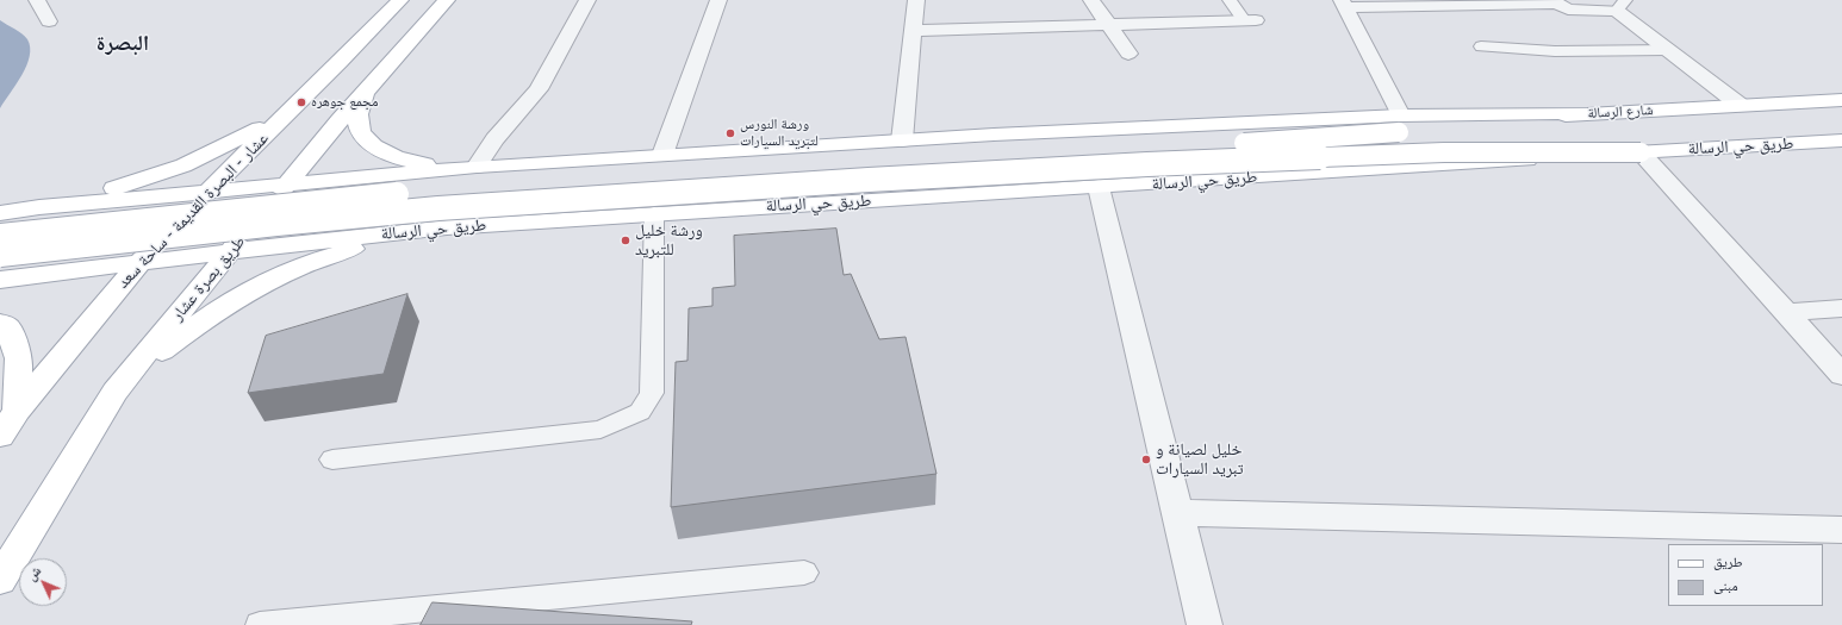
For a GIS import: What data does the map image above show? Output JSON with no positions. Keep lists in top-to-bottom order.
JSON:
{
  "streets": {
    "main road": [
      "شارع الرسالة",
      "طريق حي الرسالة",
      "عشار - البصرة القديمة - ساحة سعد",
      "طريق بصرة عشار"
    ]
  },
  "crossings": [
    ["طريق حي الرسالة", "عشار - البصرة القديمة - ساحة سعد"],
    ["طريق حي الرسالة", "طريق بصرة عشار"]
  ],
  "districts": ["البصرة"],
  "places": [
    "مجمع جوهره",
    "ورشة النورس لتبريد السيارات",
    "ورشة خليل للتبريد",
    "خليل لصيانة و تبريد السيارات"
  ],
  "legend": ["طريق", "مبنى"],
  "north": "top left"
}
